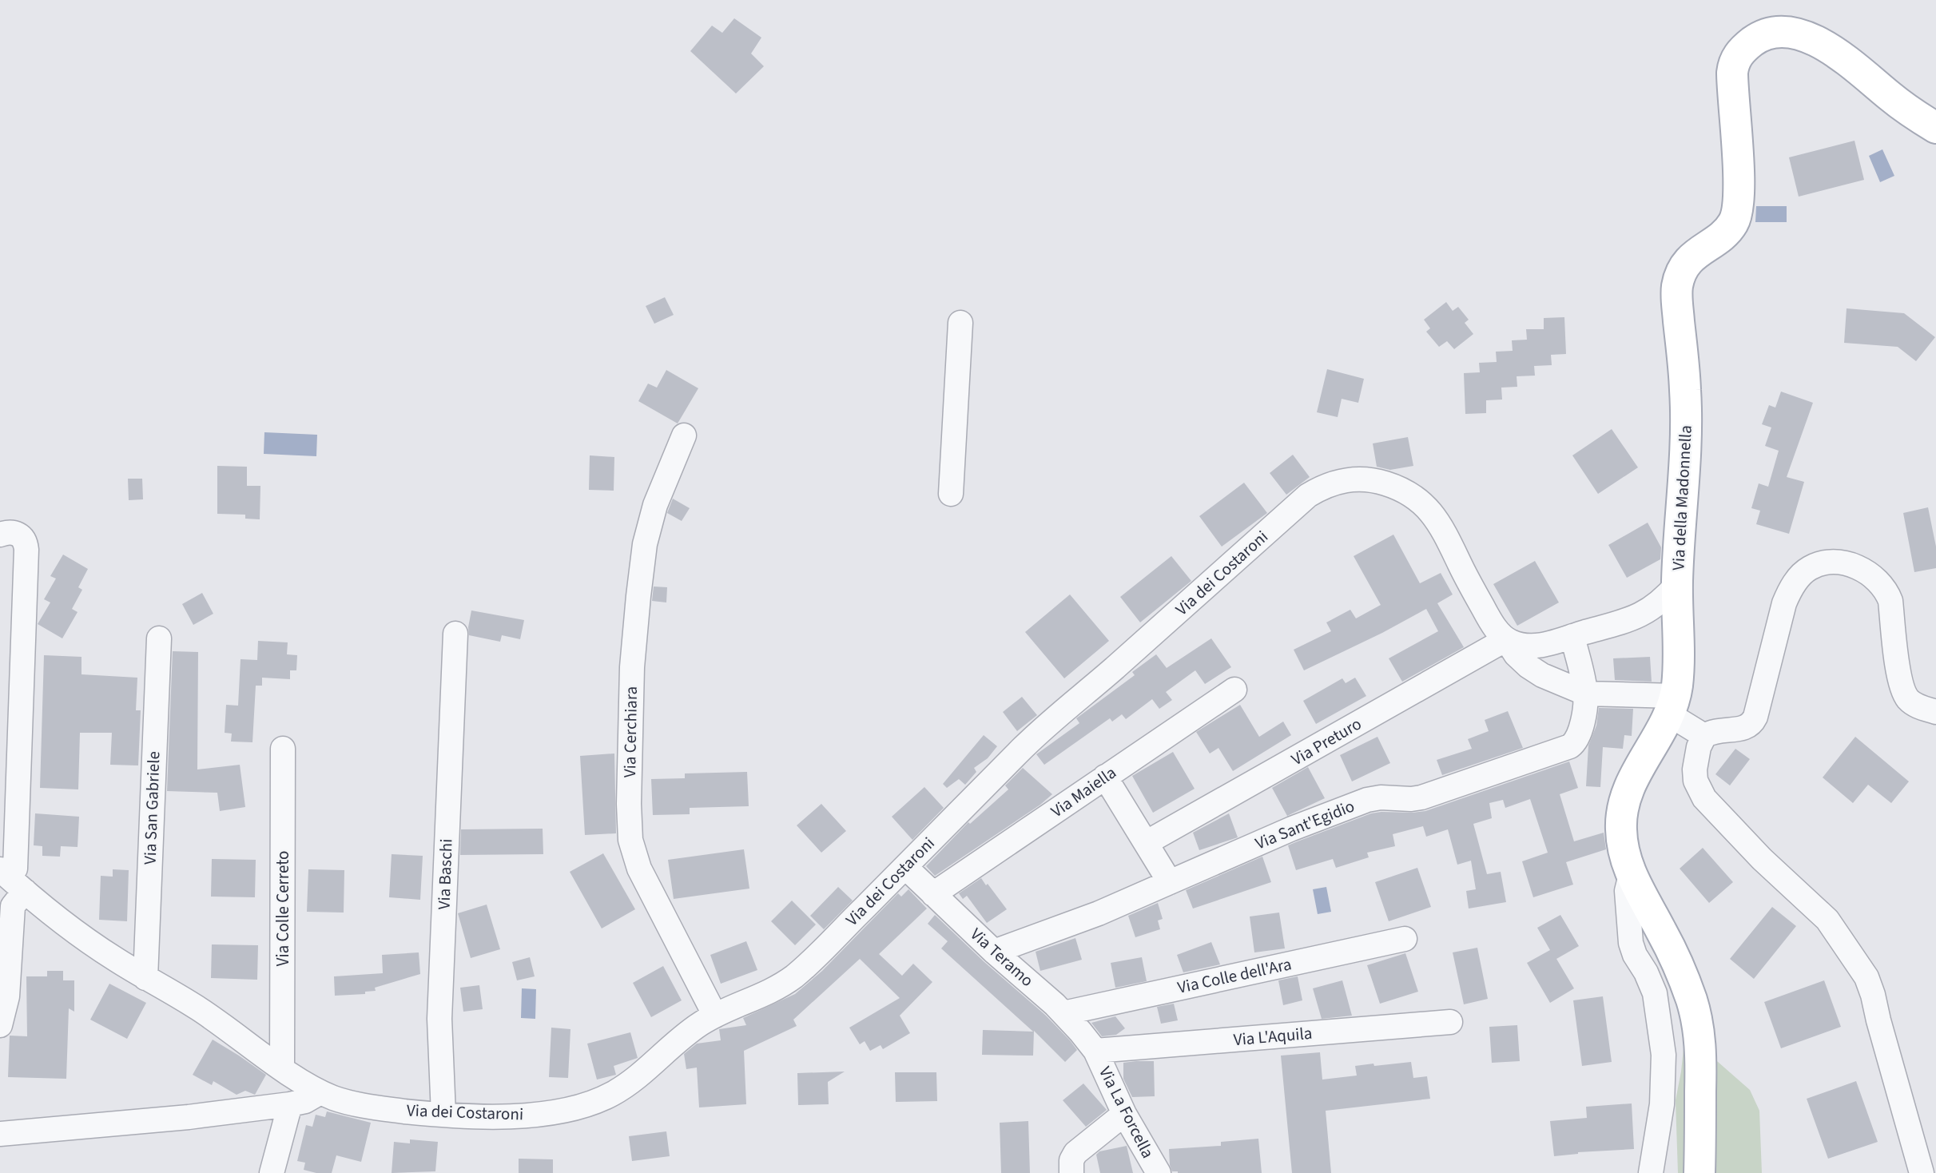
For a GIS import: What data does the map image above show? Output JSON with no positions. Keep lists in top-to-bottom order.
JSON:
{
  "streets": {
    "main road": ["Via della Madonnella"],
    "street": [
      "Via dei Costaroni",
      "Via Cerchiara",
      "Via Preturo",
      "Via Maiella",
      "Via San Gabriele",
      "Via Sant'Egidio",
      "Via Baschi",
      "Via Colle Cerreto",
      "Via Teramo",
      "Via Colle dell'Ara",
      "Via L'Aquila",
      "Via La Forcella"
    ]
  },
  "crossings": [
    ["Via dei Costaroni", "Via Cerchiara"],
    ["Via dei Costaroni", "Via Preturo"],
    ["Via dei Costaroni", "Via San Gabriele"],
    ["Via dei Costaroni", "Via Baschi"],
    ["Via dei Costaroni", "Via Colle Cerreto"],
    ["Via dei Costaroni", "Via Teramo"],
    ["Via Maiella", "Via Teramo"],
    ["Via Sant'Egidio", "Via Teramo"],
    ["Via Teramo", "Via Colle dell'Ara"],
    ["Via Teramo", "Via L'Aquila"],
    ["Via Teramo", "Via La Forcella"],
    ["Via L'Aquila", "Via La Forcella"]
  ]
}
